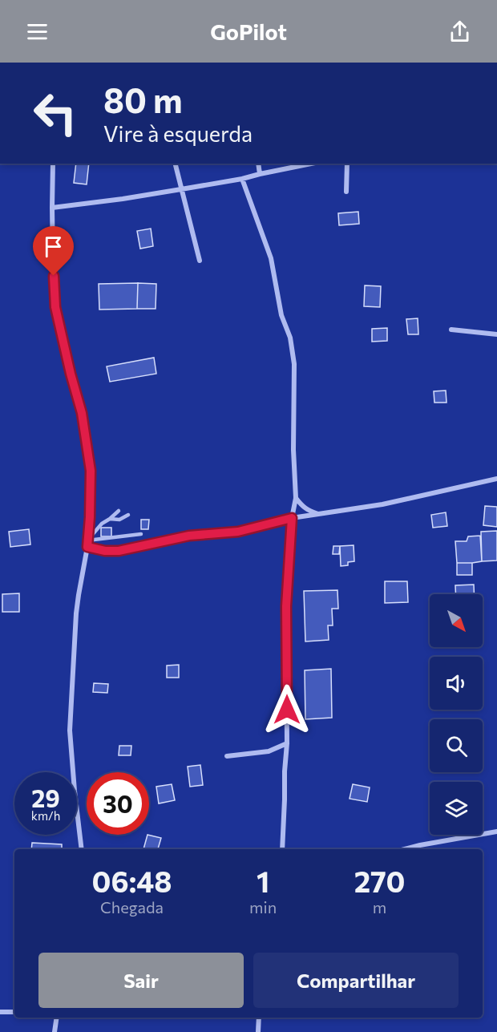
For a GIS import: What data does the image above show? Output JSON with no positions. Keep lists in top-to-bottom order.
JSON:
{
  "north": "bottom right",
  "page": {
    "header": "GoPilot",
    "turn": ["80 m", "Vire à esquerda"],
    "speed": "29 km/h",
    "limit": "30",
    "eta": [
      "06:48",
      "Chegada",
      "1",
      "min",
      "270",
      "m"
    ],
    "buttons": ["Sair", "Compartilhar"]
  }
}
